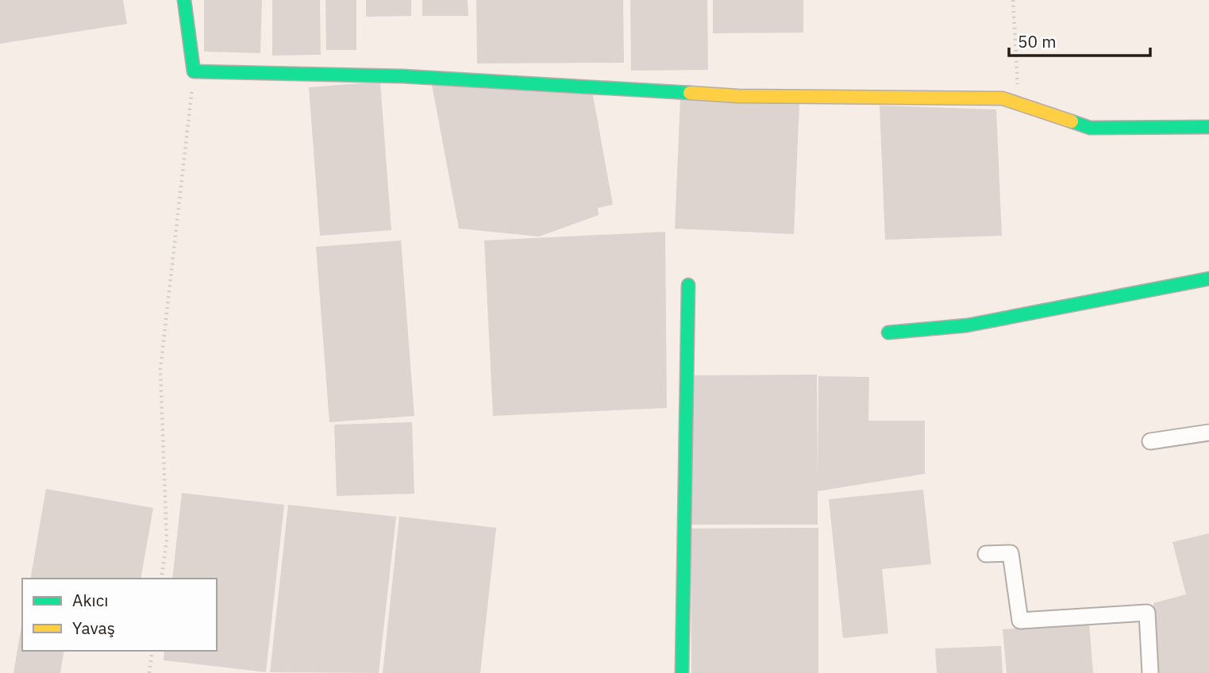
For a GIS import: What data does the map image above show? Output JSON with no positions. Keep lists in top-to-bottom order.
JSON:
{
  "legend": ["Akıcı", "Yavaş"],
  "scale_bar": "50 m"
}
